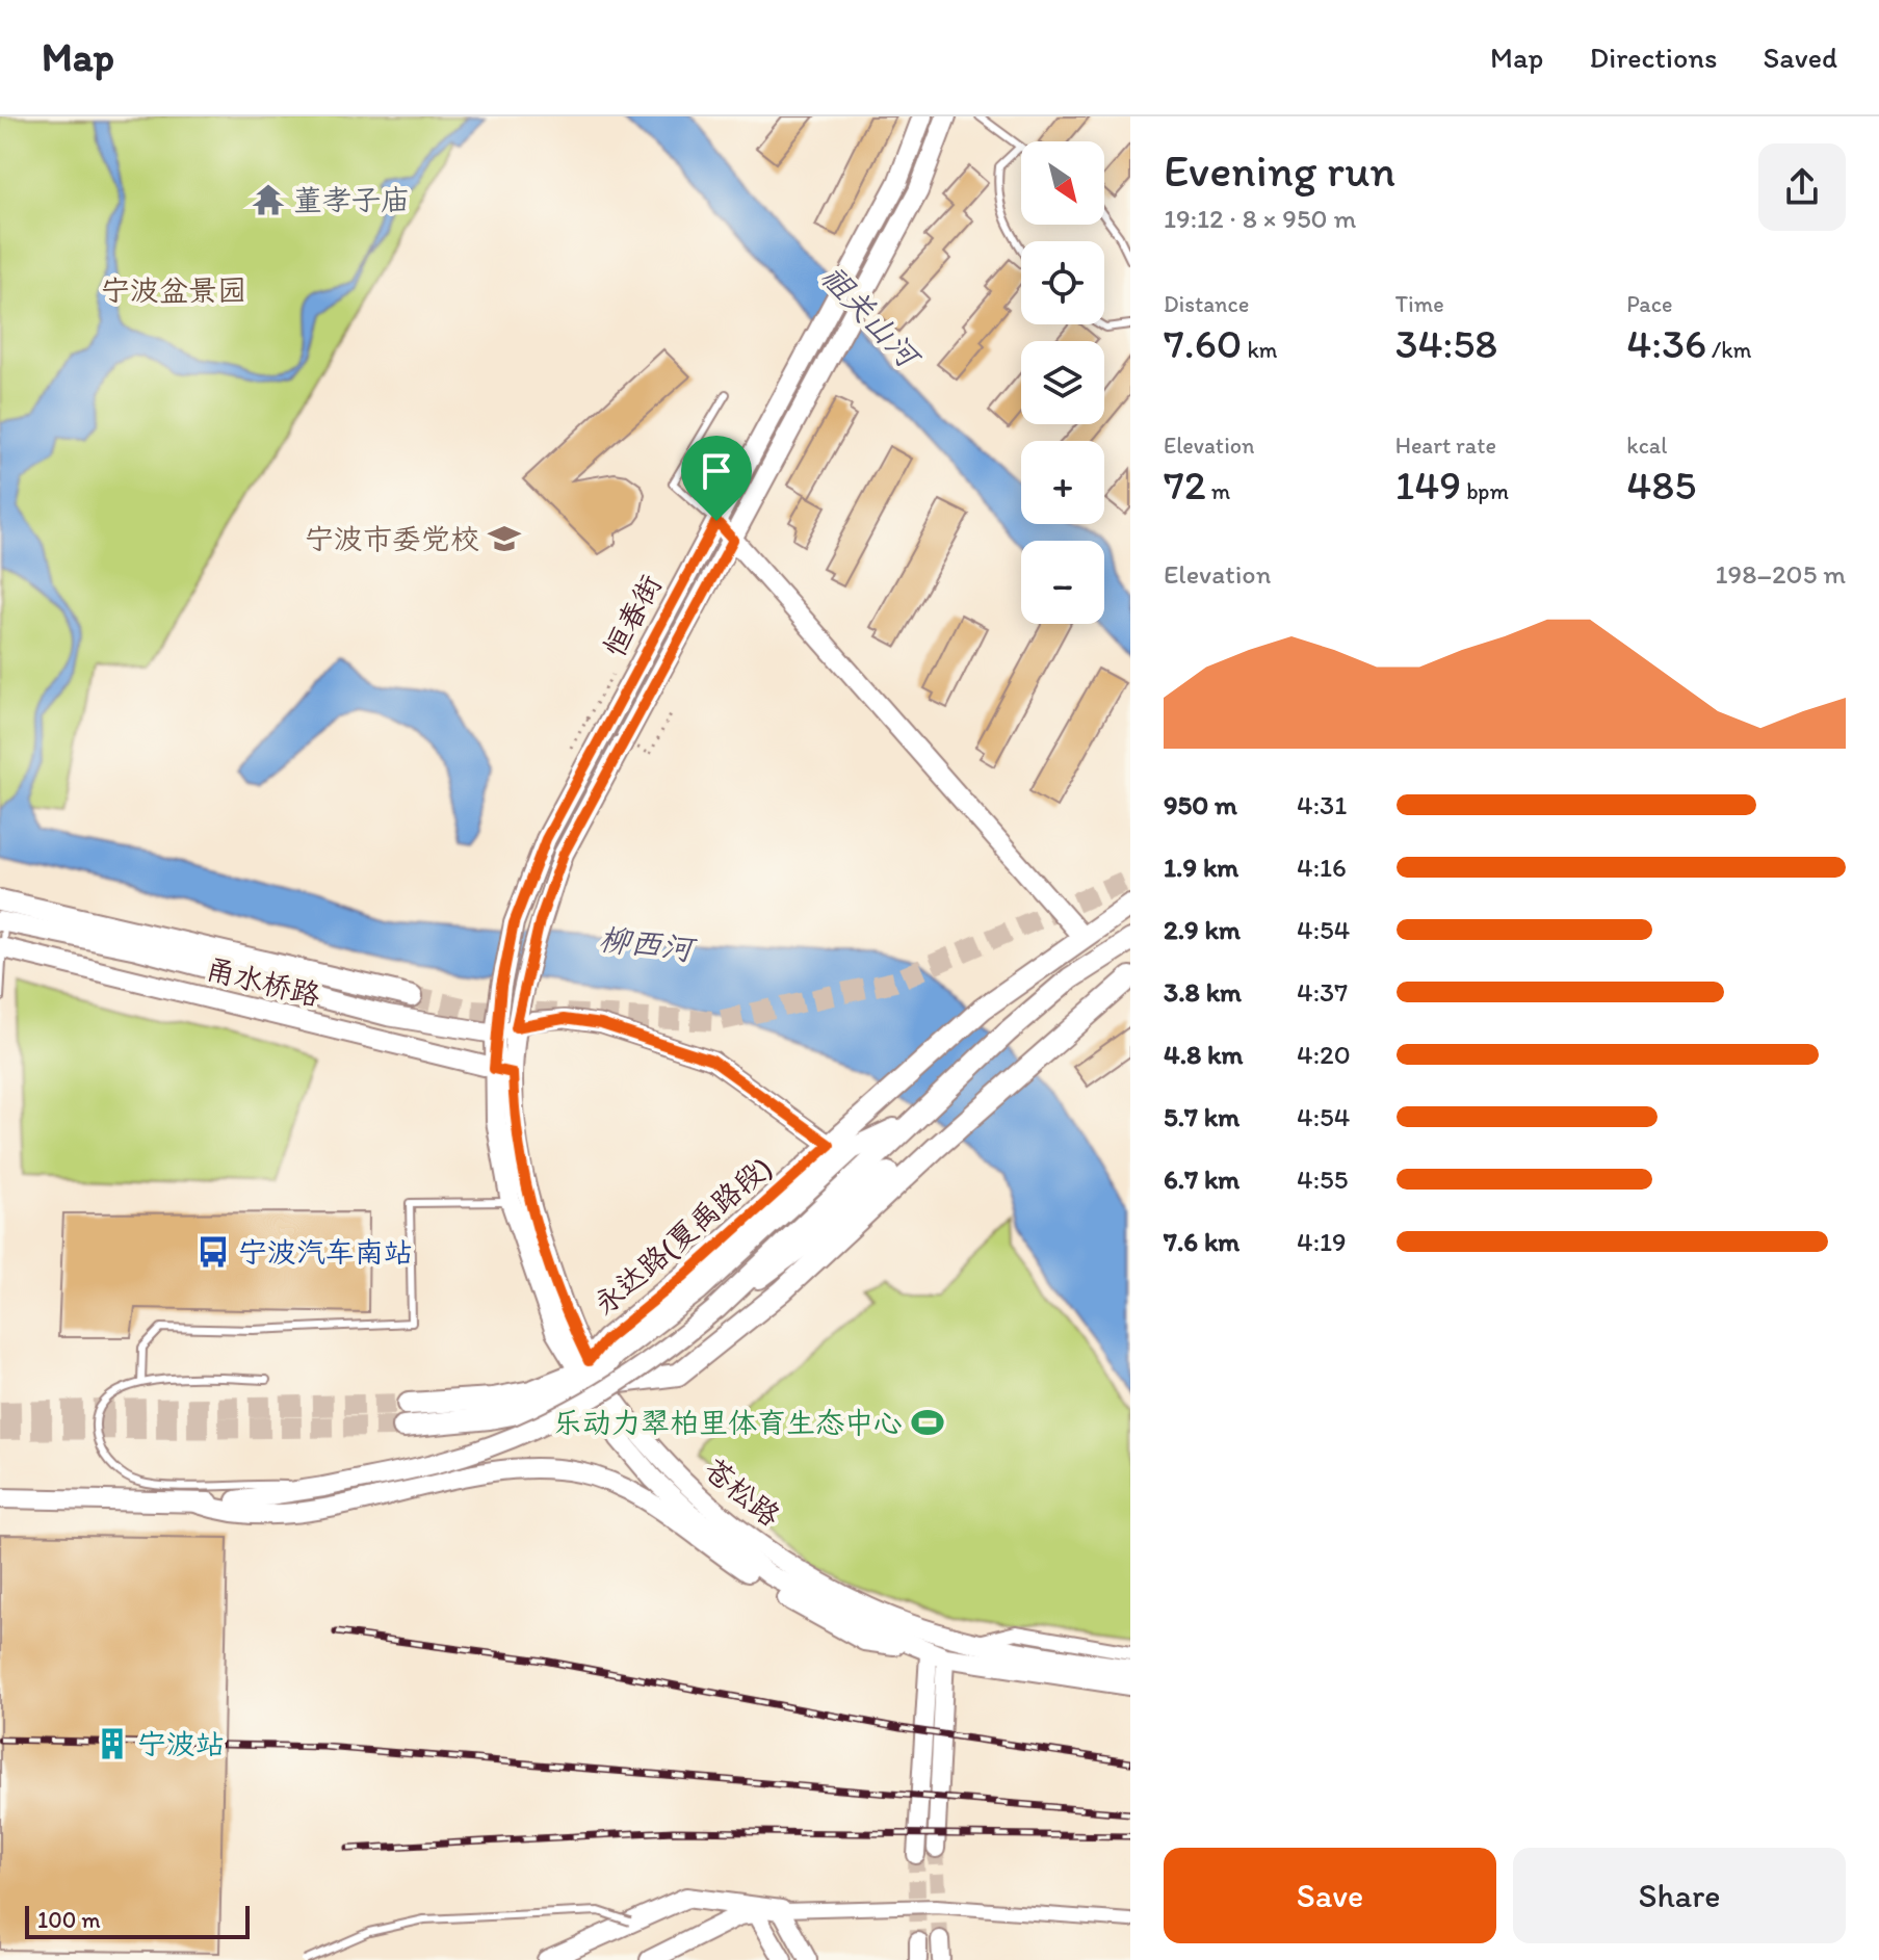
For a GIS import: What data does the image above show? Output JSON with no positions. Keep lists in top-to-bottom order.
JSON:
{
  "streets": {
    "main road": [
      "恒春街",
      "甬水桥路",
      "永达路(夏禹路段)",
      "苍松路"
    ]
  },
  "crossings": [
    ["恒春街", "苍松路"],
    ["甬水桥路", "苍松路"],
    ["永达路(夏禹路段)", "苍松路"]
  ],
  "water": ["祖关山河", "柳西河"],
  "parks": ["宁波盆景园"],
  "places": {
    "temple": ["董孝子庙"],
    "school or university": ["宁波市委党校"],
    "bus stop": ["宁波汽车南站"],
    "sports": ["乐动力翠柏里体育生态中心"],
    "building": ["宁波站"]
  },
  "scale_bar": "100 m",
  "north": "bottom right",
  "page": {
    "header": "Map",
    "nav": ["Map", "Directions", "Saved"],
    "heading": ["Evening run", "19:12 · 8 × 950 m"],
    "map_buttons": ["+", "−"],
    "stats": [
      ["Distance", "7.60 km"],
      ["Time", "34:58"],
      ["Pace", "4:36 /km"],
      ["Elevation", "72 m"],
      ["Heart rate", "149 bpm"],
      ["kcal", "485"]
    ],
    "chart": ["Elevation", "198–205 m"],
    "list": [
      {
        "name": "950 m",
        "note": "4:31"
      },
      {
        "name": "1.9 km",
        "note": "4:16"
      },
      {
        "name": "2.9 km",
        "note": "4:54"
      },
      {
        "name": "3.8 km",
        "note": "4:37"
      },
      {
        "name": "4.8 km",
        "note": "4:20"
      },
      {
        "name": "5.7 km",
        "note": "4:54"
      },
      {
        "name": "6.7 km",
        "note": "4:55"
      },
      {
        "name": "7.6 km",
        "note": "4:19"
      }
    ],
    "buttons": ["Save", "Share"],
    "scale": "100 m"
  }
}
